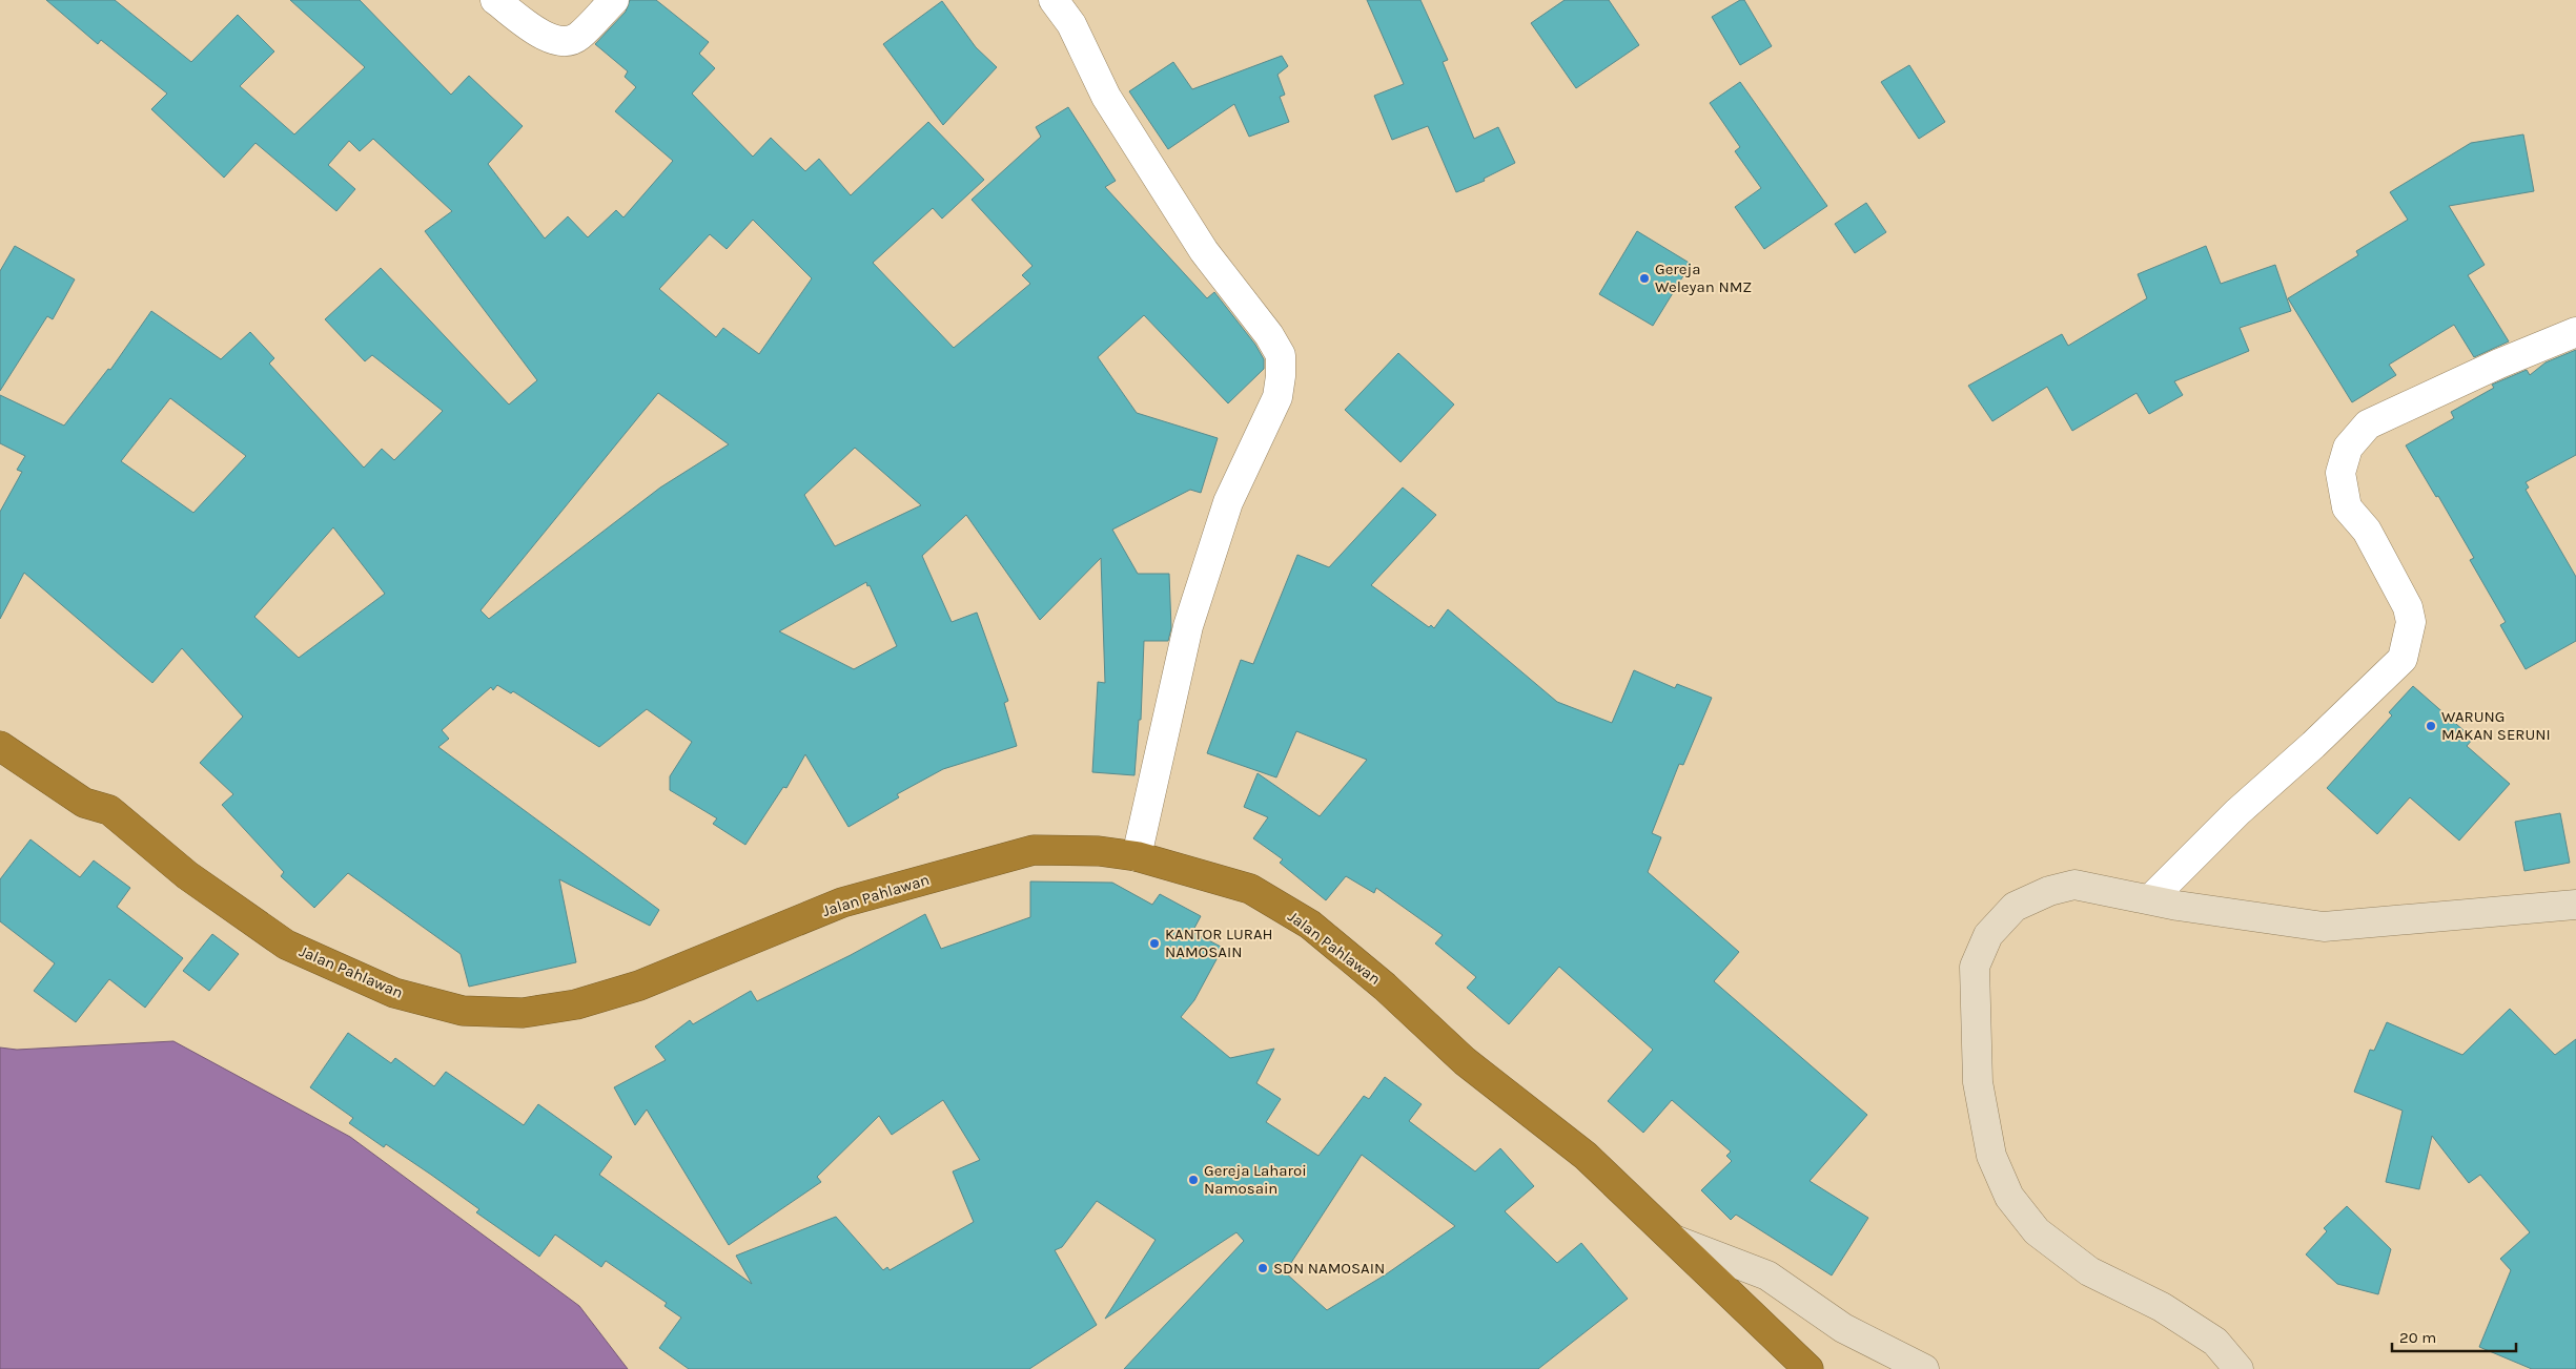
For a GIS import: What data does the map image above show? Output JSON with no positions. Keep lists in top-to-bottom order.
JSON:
{
  "streets": {
    "highway": ["Jalan Pahlawan"]
  },
  "places": [
    "Gereja Weleyan NMZ",
    "WARUNG MAKAN SERUNI",
    "KANTOR LURAH NAMOSAIN",
    "Gereja Laharoi Namosain",
    "SDN NAMOSAIN"
  ],
  "scale_bar": "20 m"
}
